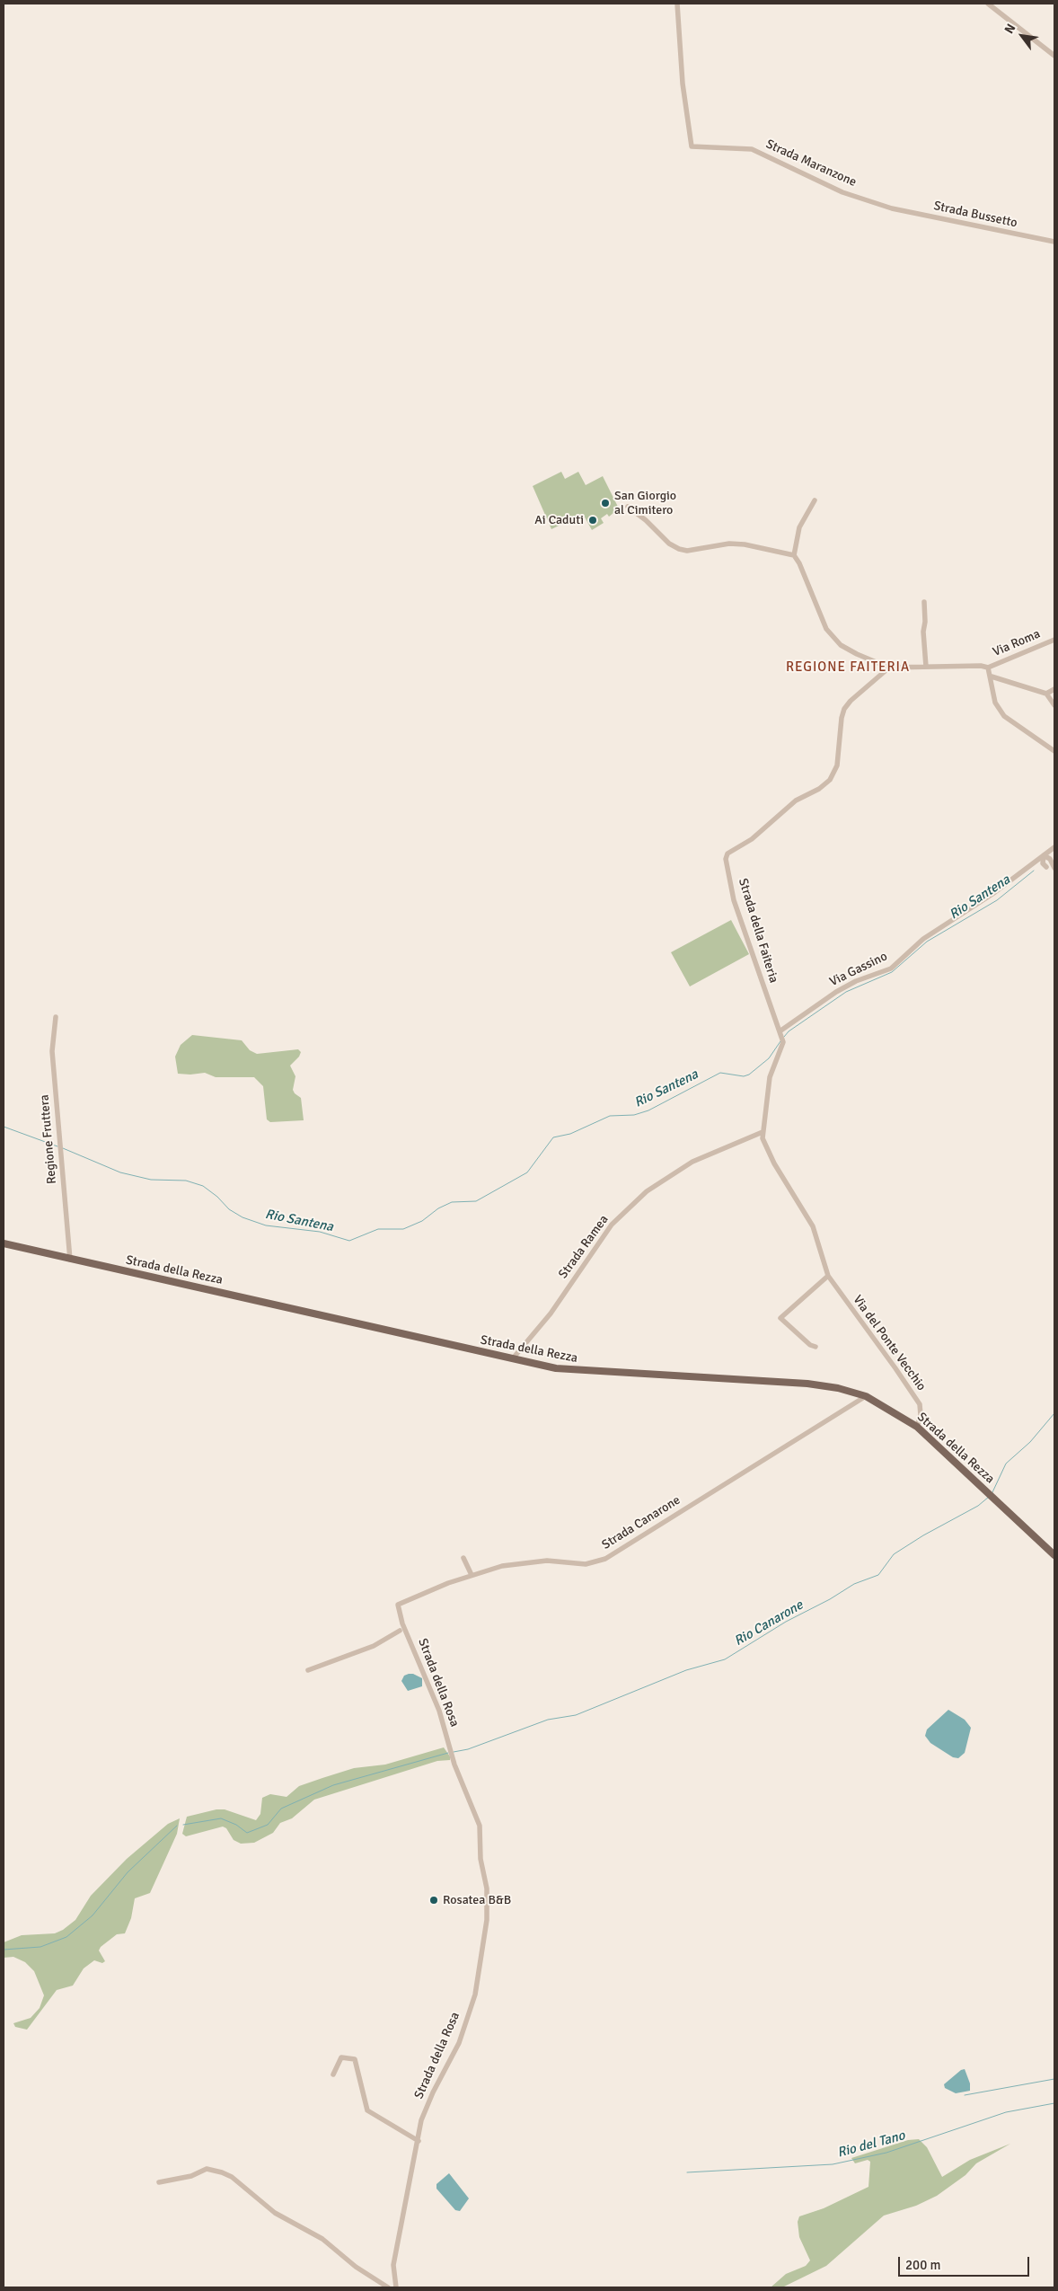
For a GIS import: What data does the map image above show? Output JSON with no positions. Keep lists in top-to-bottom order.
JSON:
{
  "streets": {
    "main road": ["Strada della Rezza"],
    "street": [
      "Strada Maranzone",
      "Strada Bussetto",
      "Via Roma",
      "Strada della Faiteria",
      "Via Gassino",
      "Regione Fruttera",
      "Strada Ramea",
      "Via del Ponte Vecchio",
      "Strada Canarone",
      "Strada della Rosa"
    ]
  },
  "crossings": [
    ["Strada Maranzone", "Strada Bussetto"],
    ["Strada della Faiteria", "Via Gassino"],
    ["Strada della Faiteria", "Via del Ponte Vecchio"],
    ["Via Gassino", "Via del Ponte Vecchio"],
    ["Regione Fruttera", "Strada della Rezza"],
    ["Strada Ramea", "Strada della Rezza"],
    ["Strada Ramea", "Via del Ponte Vecchio"],
    ["Strada della Rezza", "Via del Ponte Vecchio"],
    ["Strada della Rezza", "Strada Canarone"],
    ["Strada Canarone", "Strada della Rosa"]
  ],
  "districts": ["REGIONE FAITERIA"],
  "water": ["Rio Santena", "Rio Canarone", "Rio del Tano"],
  "places": ["San Giorgio al Cimitero", "Ai Caduti", "Rosatea B&B"],
  "scale_bar": "200 m",
  "north": "top left"
}
